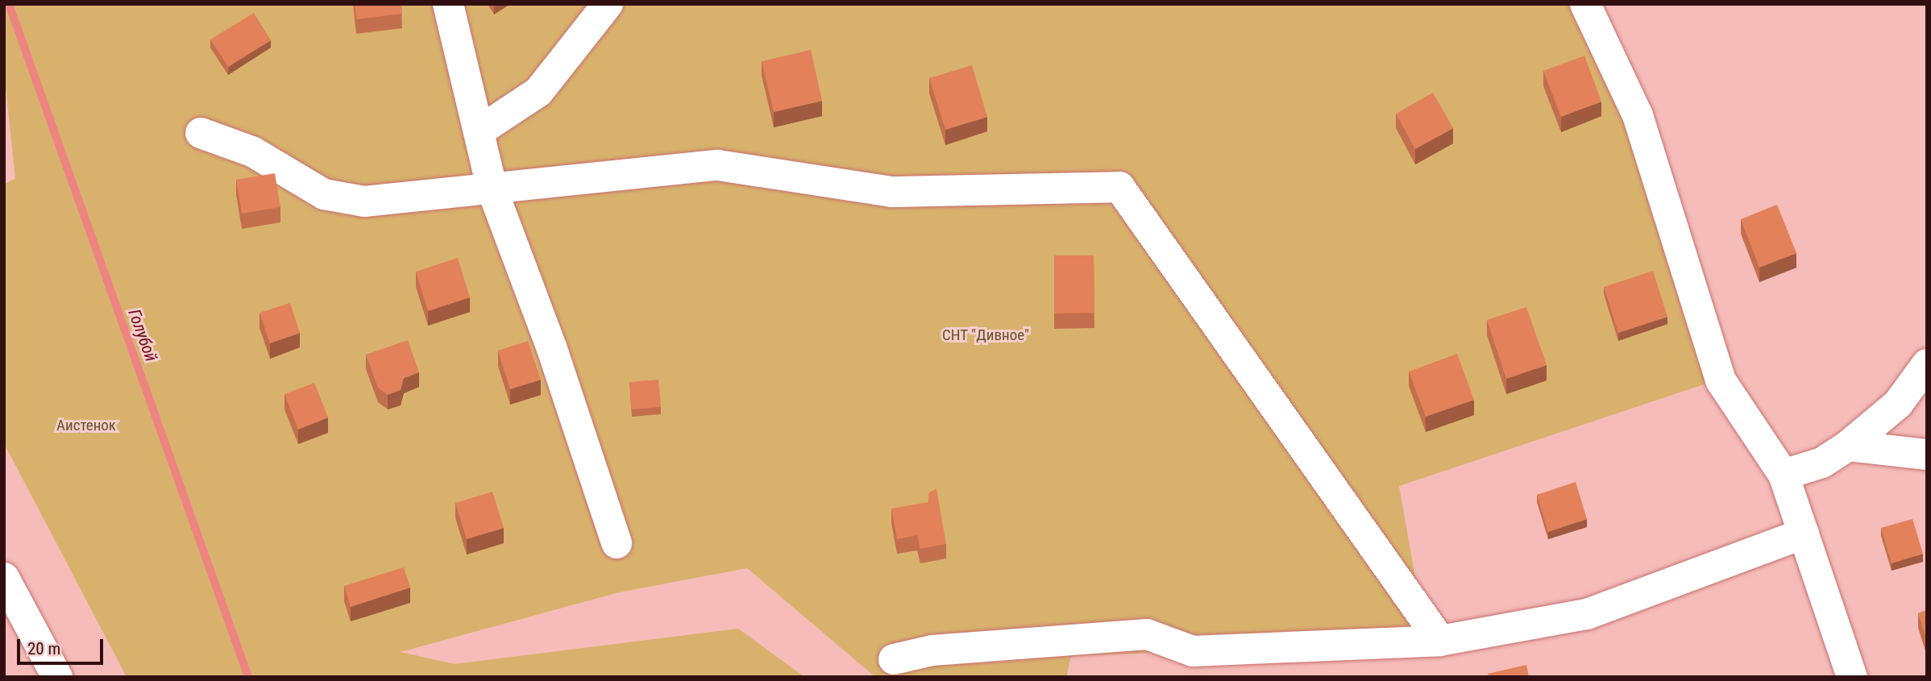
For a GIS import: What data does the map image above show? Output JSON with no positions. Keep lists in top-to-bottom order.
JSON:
{
  "water": ["Голубой"],
  "parks": ["СНТ \"Дивное\"", "Аистенок"],
  "scale_bar": "20 m"
}
